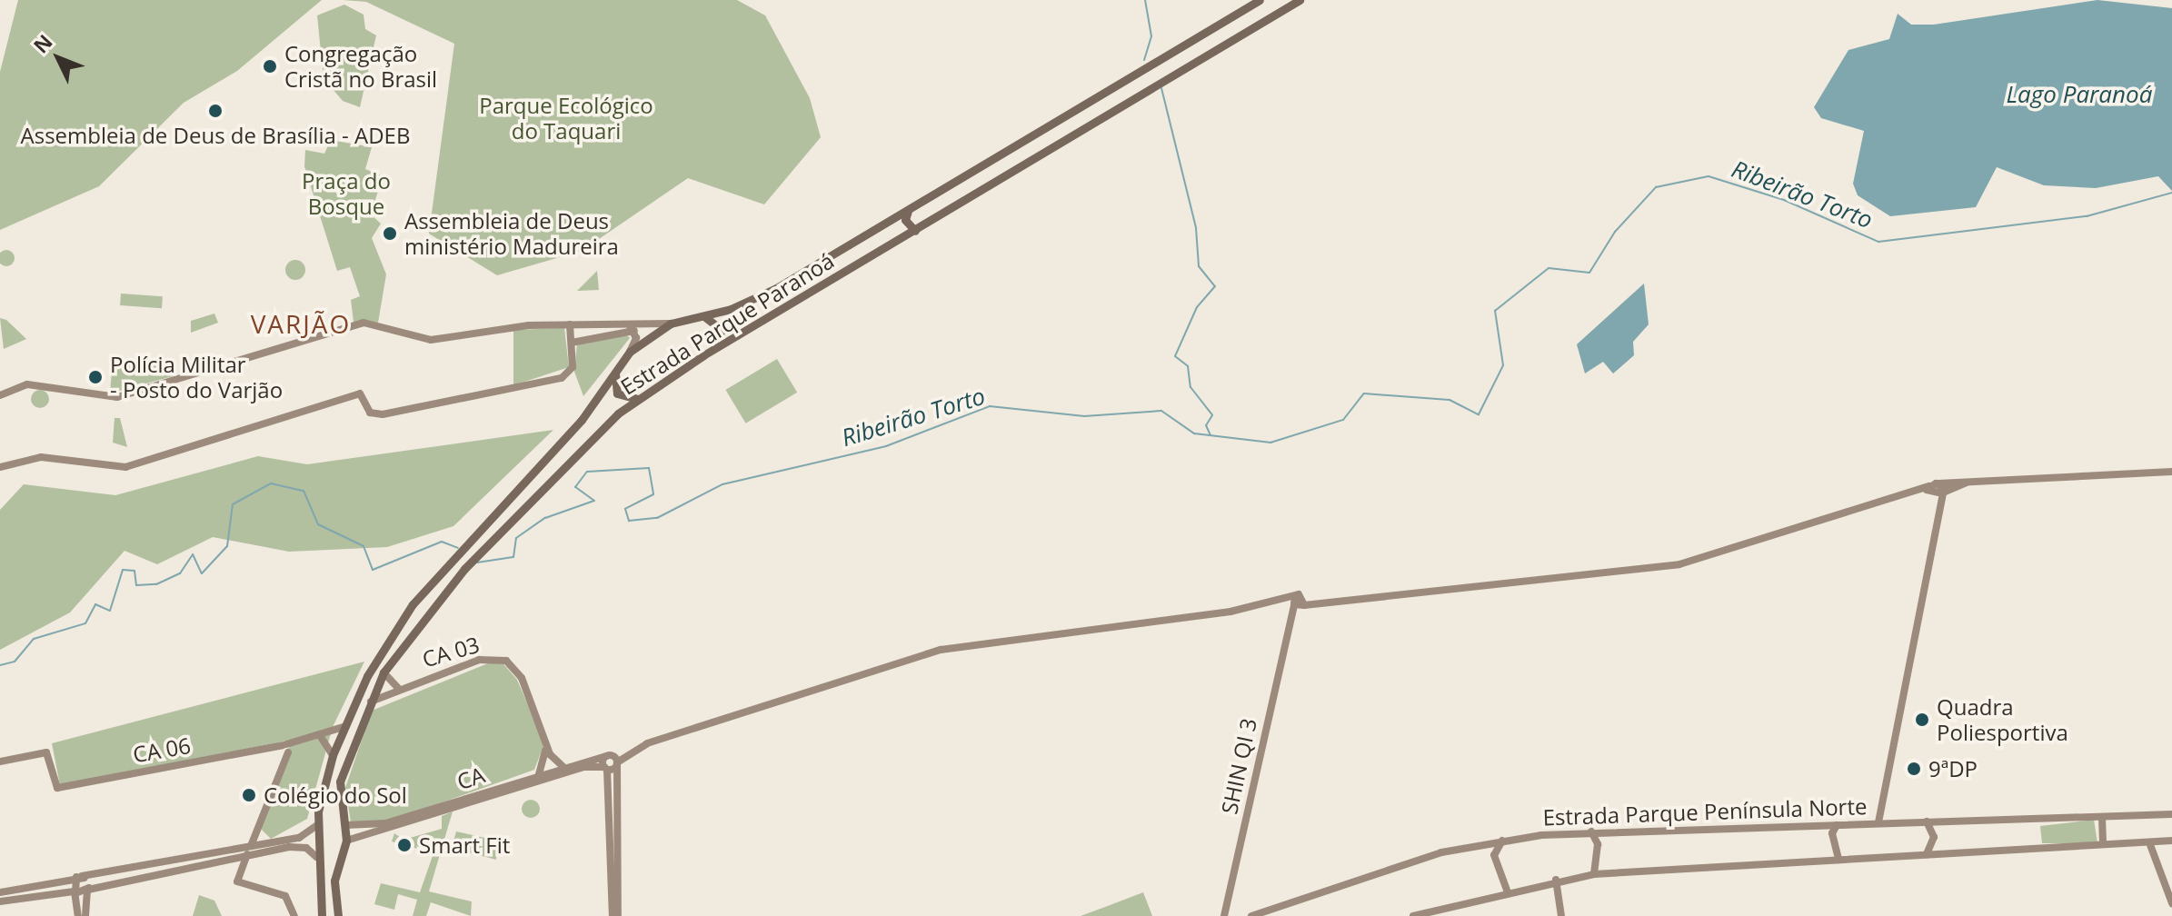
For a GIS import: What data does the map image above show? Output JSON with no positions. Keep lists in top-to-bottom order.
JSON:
{
  "streets": {
    "main road": ["Estrada Parque Paranoá"],
    "street": [
      "CA 03",
      "CA 06",
      "SHIN QI 3",
      "CA",
      "Estrada Parque Península Norte"
    ]
  },
  "crossings": [
    ["Estrada Parque Paranoá", "CA 03"],
    ["Estrada Parque Paranoá", "CA 06"],
    ["Estrada Parque Paranoá", "CA"],
    ["CA 03", "CA"],
    ["SHIN QI 3", "CA"]
  ],
  "districts": ["VARJÃO"],
  "water": ["Lago Paranoá", "Ribeirão Torto"],
  "parks": ["Parque Ecológico do Taquari", "Praça do Bosque"],
  "places": [
    "Congregação Cristã no Brasil",
    "Assembleia de Deus de Brasília - ADEB",
    "Assembleia de Deus ministério Madureira",
    "Polícia Militar - Posto do Varjão",
    "Quadra Poliesportiva",
    "9ªDP",
    "Colégio do Sol",
    "Smart Fit"
  ],
  "north": "top left"
}
